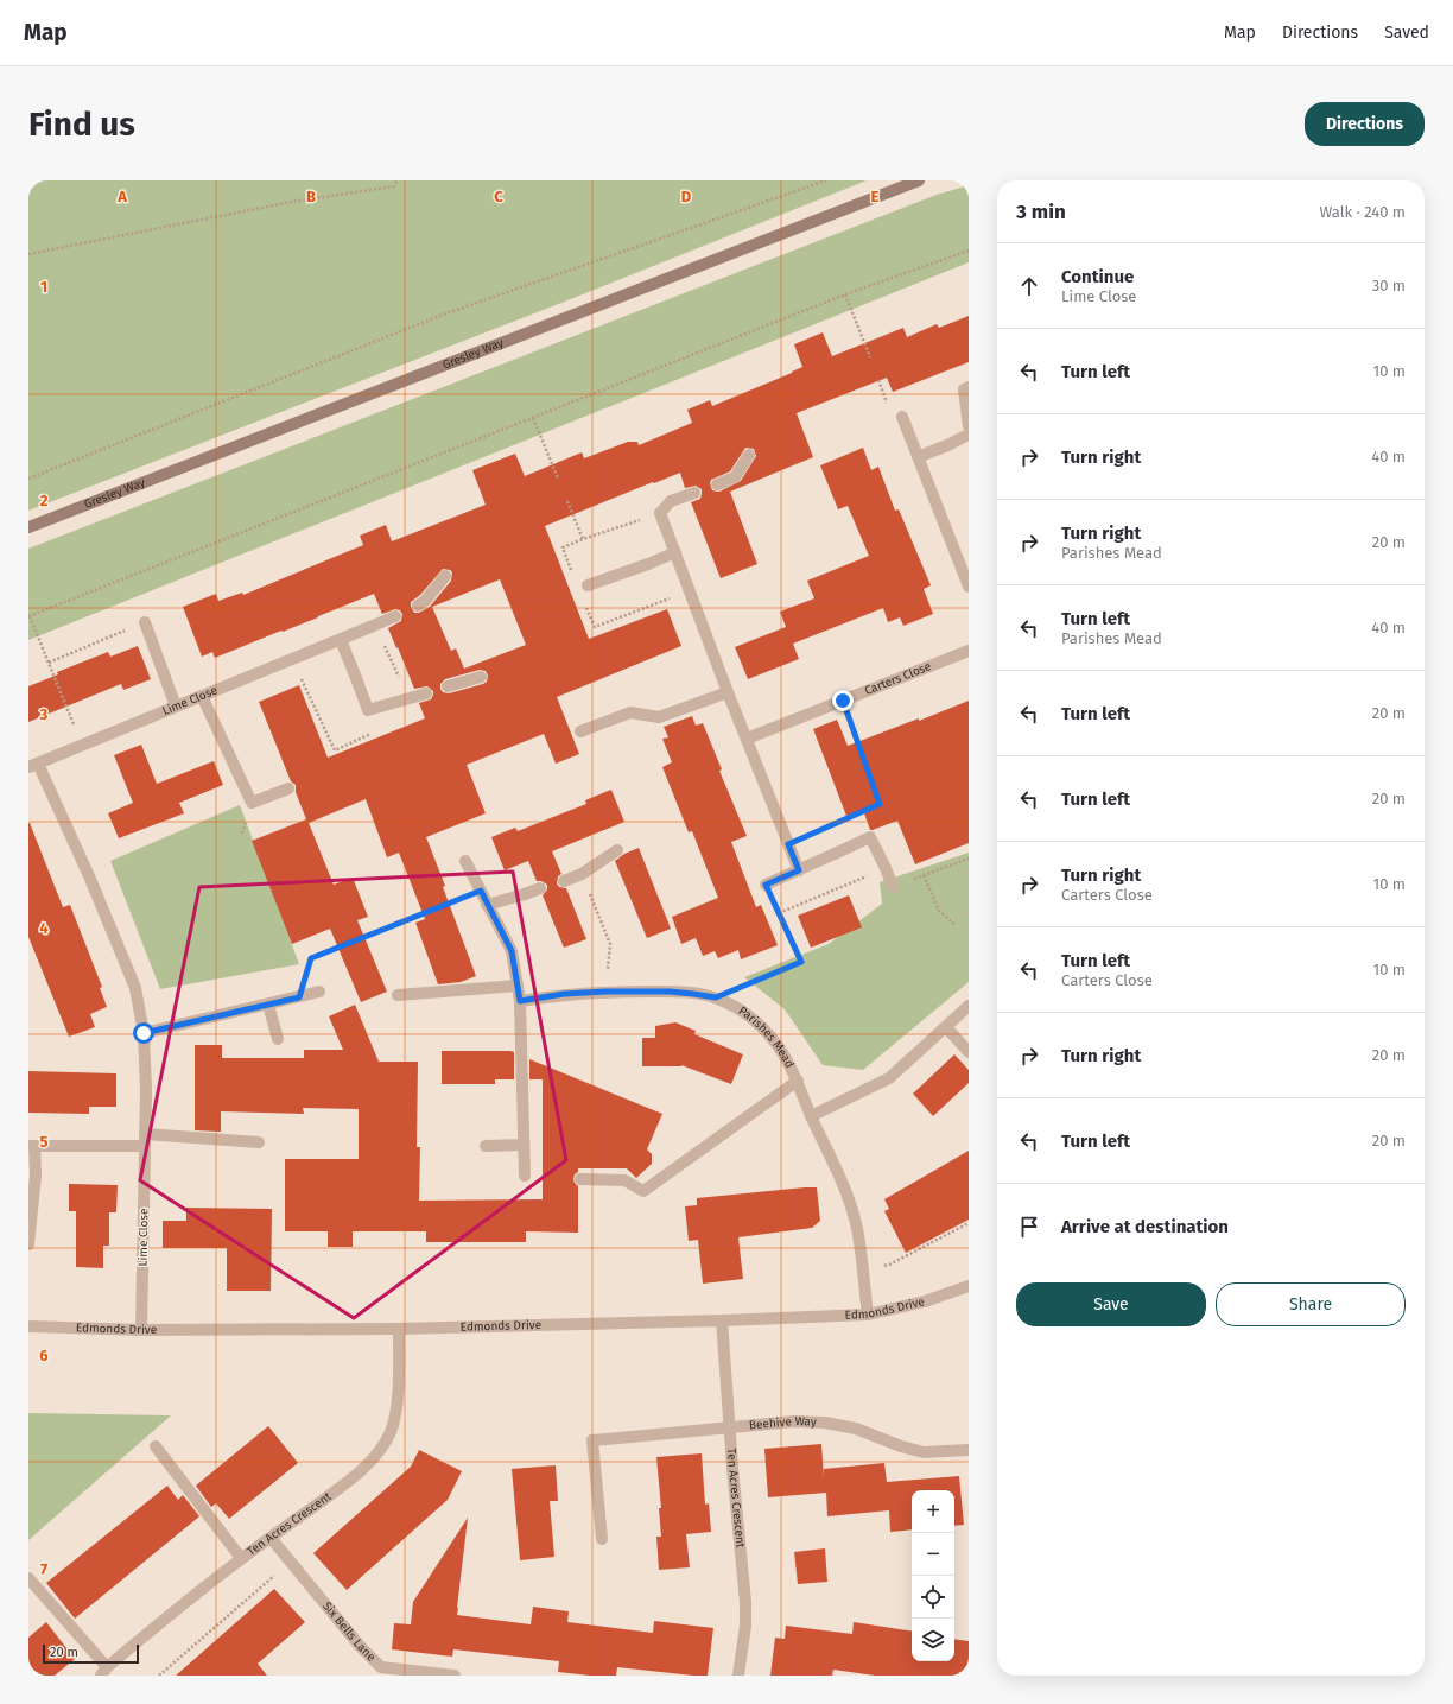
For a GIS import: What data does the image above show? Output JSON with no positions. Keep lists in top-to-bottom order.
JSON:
{
  "streets": {
    "street": [
      "Gresley Way",
      "Carters Close",
      "Lime Close",
      "Parishes Mead",
      "Edmonds Drive",
      "Beehive Way",
      "Ten Acres Crescent",
      "Six Bells Lane"
    ]
  },
  "crossings": [
    ["Lime Close", "Edmonds Drive"],
    ["Parishes Mead", "Edmonds Drive"],
    ["Edmonds Drive", "Ten Acres Crescent"],
    ["Beehive Way", "Ten Acres Crescent"],
    ["Ten Acres Crescent", "Six Bells Lane"]
  ],
  "scale_bar": "20 m",
  "page": {
    "header": "Map",
    "nav": ["Map", "Directions", "Saved"],
    "buttons": [
      "Directions",
      ["Save", "Share"]
    ],
    "title": "Find us",
    "heading": ["3 min", "Walk · 240 m"],
    "list": [
      ["Continue", "Lime Close", "30 m"],
      ["Turn left", "10 m"],
      ["Turn right", "40 m"],
      ["Turn right", "Parishes Mead", "20 m"],
      ["Turn left", "Parishes Mead", "40 m"],
      ["Turn left", "20 m"],
      ["Turn left", "20 m"],
      ["Turn right", "Carters Close", "10 m"],
      ["Turn left", "Carters Close", "10 m"],
      ["Turn right", "20 m"],
      ["Turn left", "20 m"],
      "Arrive at destination"
    ],
    "map_buttons": ["+", "−"],
    "scale": "20 m"
  },
  "grid": {
    "columns": [
      "A",
      "B",
      "C",
      "D",
      "E"
    ],
    "rows": [
      "1",
      "2",
      "3",
      "4",
      "5",
      "6",
      "7"
    ]
  }
}
